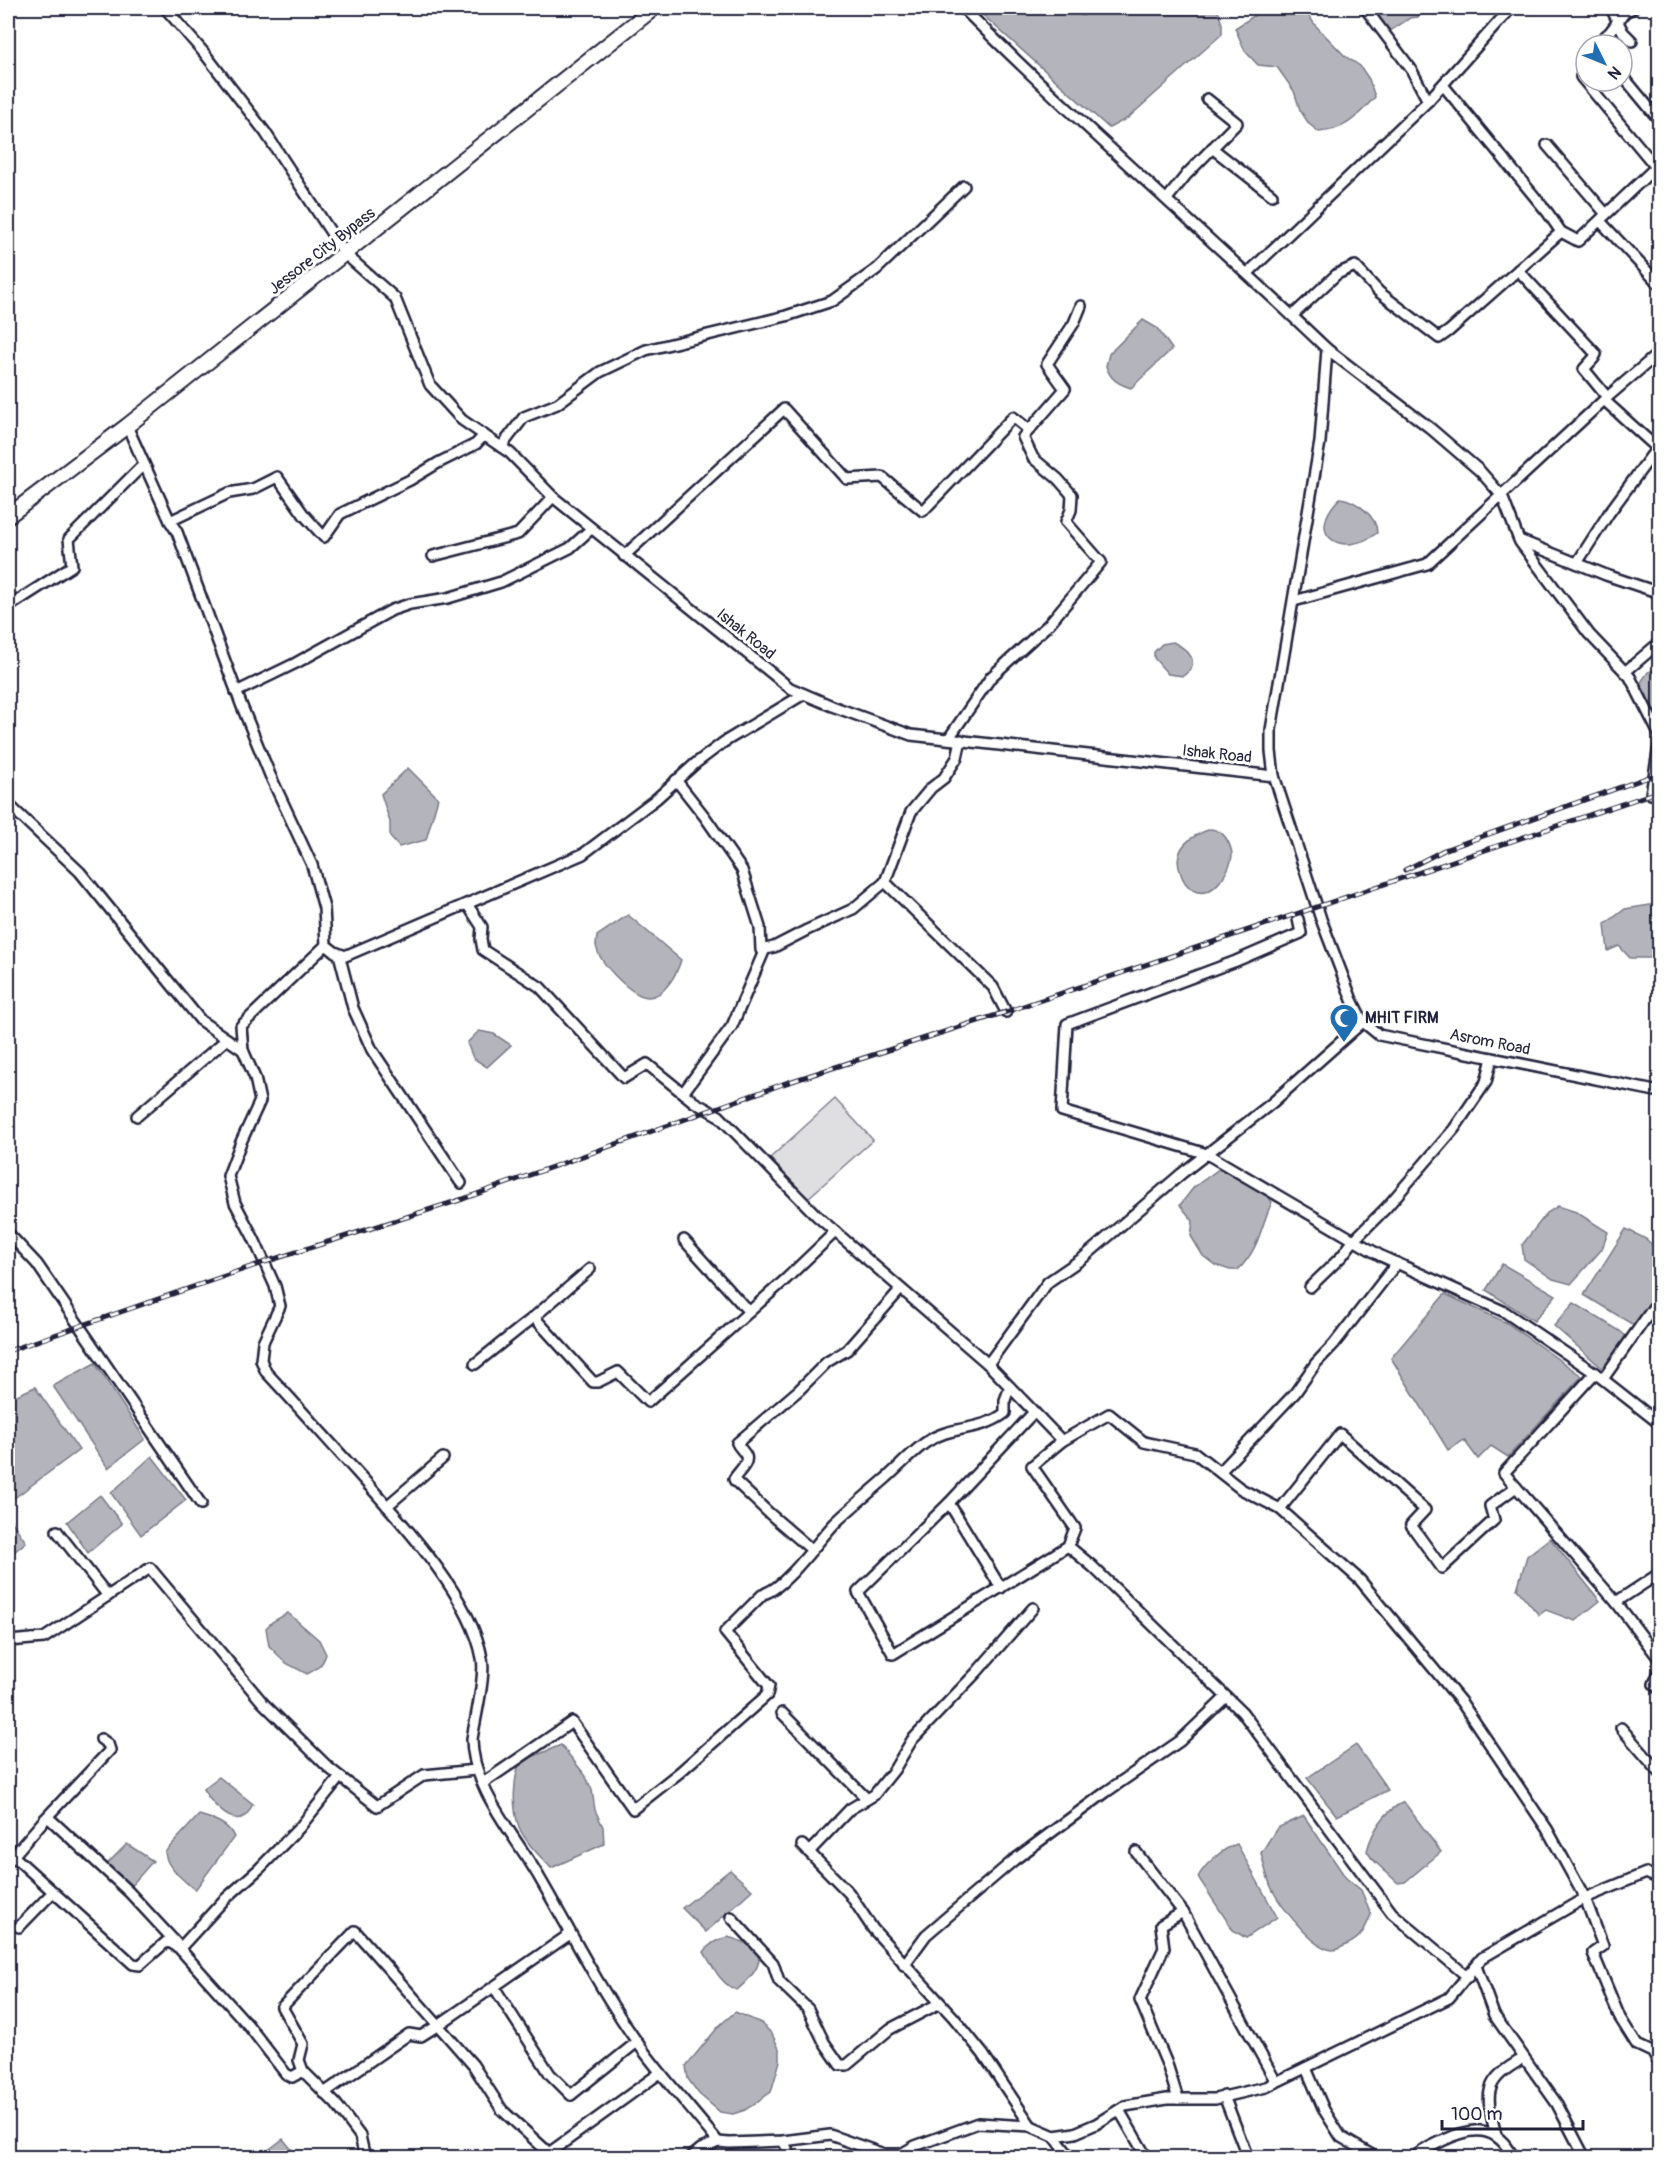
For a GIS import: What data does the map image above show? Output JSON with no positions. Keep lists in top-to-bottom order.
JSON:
{
  "streets": {
    "highway": ["Jessore City Bypass"],
    "street": ["Ishak Road", "Asrom Road"]
  },
  "crossings": [
    ["Jessore City Bypass", "Ishak Road"]
  ],
  "places": {
    "mosque": ["MHIT FIRM"]
  },
  "scale_bar": "100 m",
  "north": "bottom right"
}
